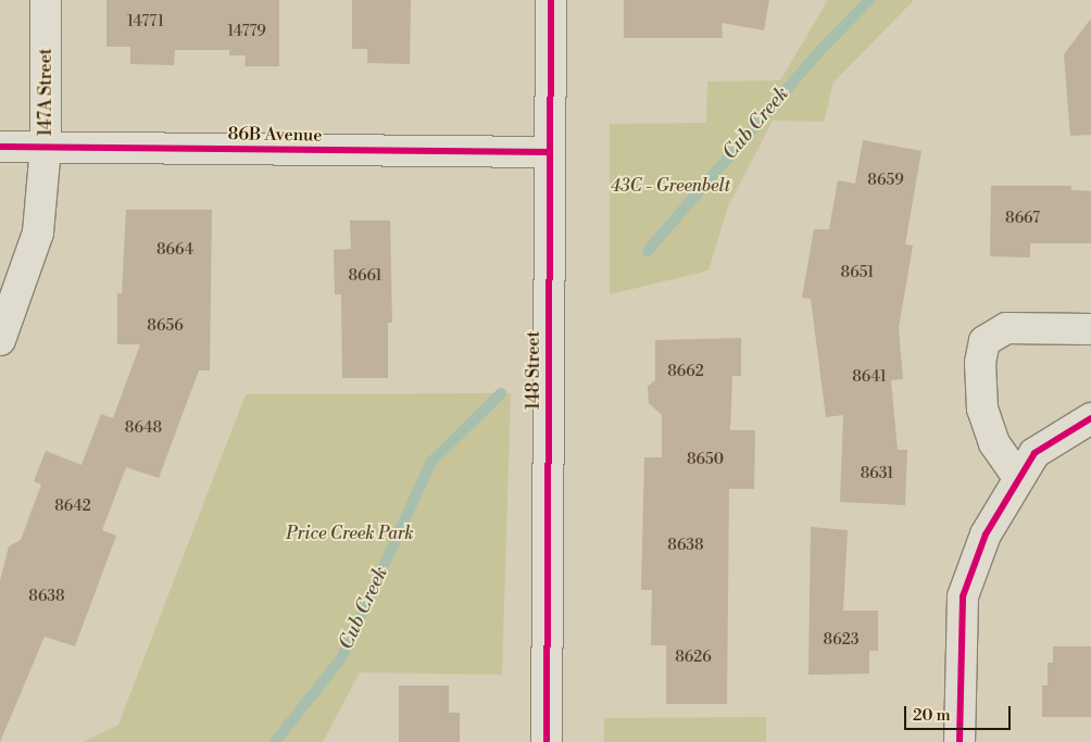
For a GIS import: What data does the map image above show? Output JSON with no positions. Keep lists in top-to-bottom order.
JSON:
{
  "streets": {
    "street": ["147A Street", "86B Avenue", "148 Street"]
  },
  "crossings": [
    ["147A Street", "86B Avenue"],
    ["86B Avenue", "148 Street"]
  ],
  "water": ["Cub Creek"],
  "parks": ["43C - Greenbelt", "Price Creek Park"],
  "house_numbers": [
    "14771",
    "14779",
    "8659",
    "8667",
    "8664",
    "8651",
    "8661",
    "8656",
    "8662",
    "8641",
    "8648",
    "8650",
    "8631",
    "8642",
    "8638",
    "8638",
    "8623",
    "8626"
  ],
  "scale_bar": "20 m"
}
